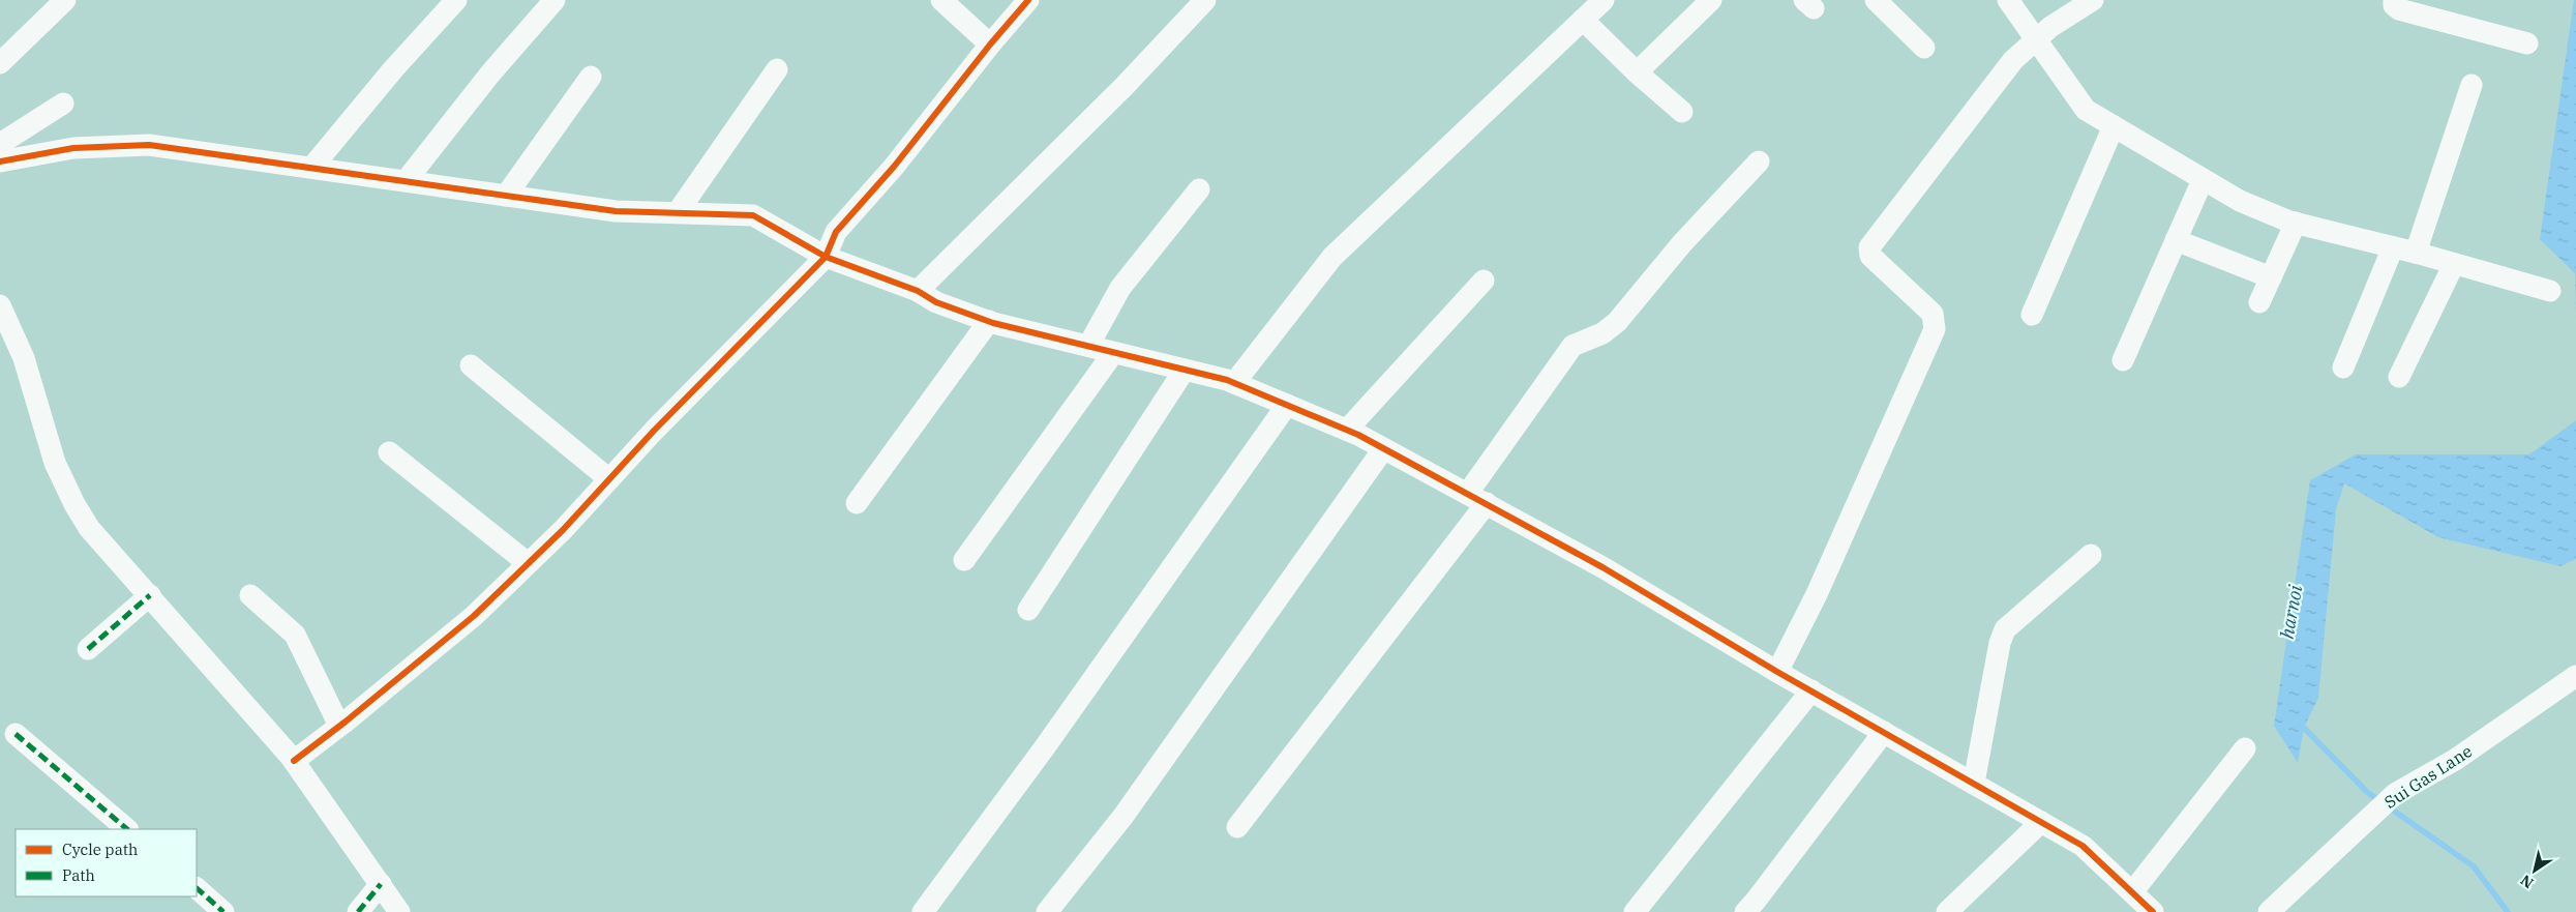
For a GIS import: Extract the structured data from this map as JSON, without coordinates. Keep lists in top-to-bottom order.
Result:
{
  "streets": {
    "street": ["Sui Gas Lane"]
  },
  "water": ["harnoi"],
  "legend": ["Cycle path", "Path"],
  "north": "bottom left"
}
